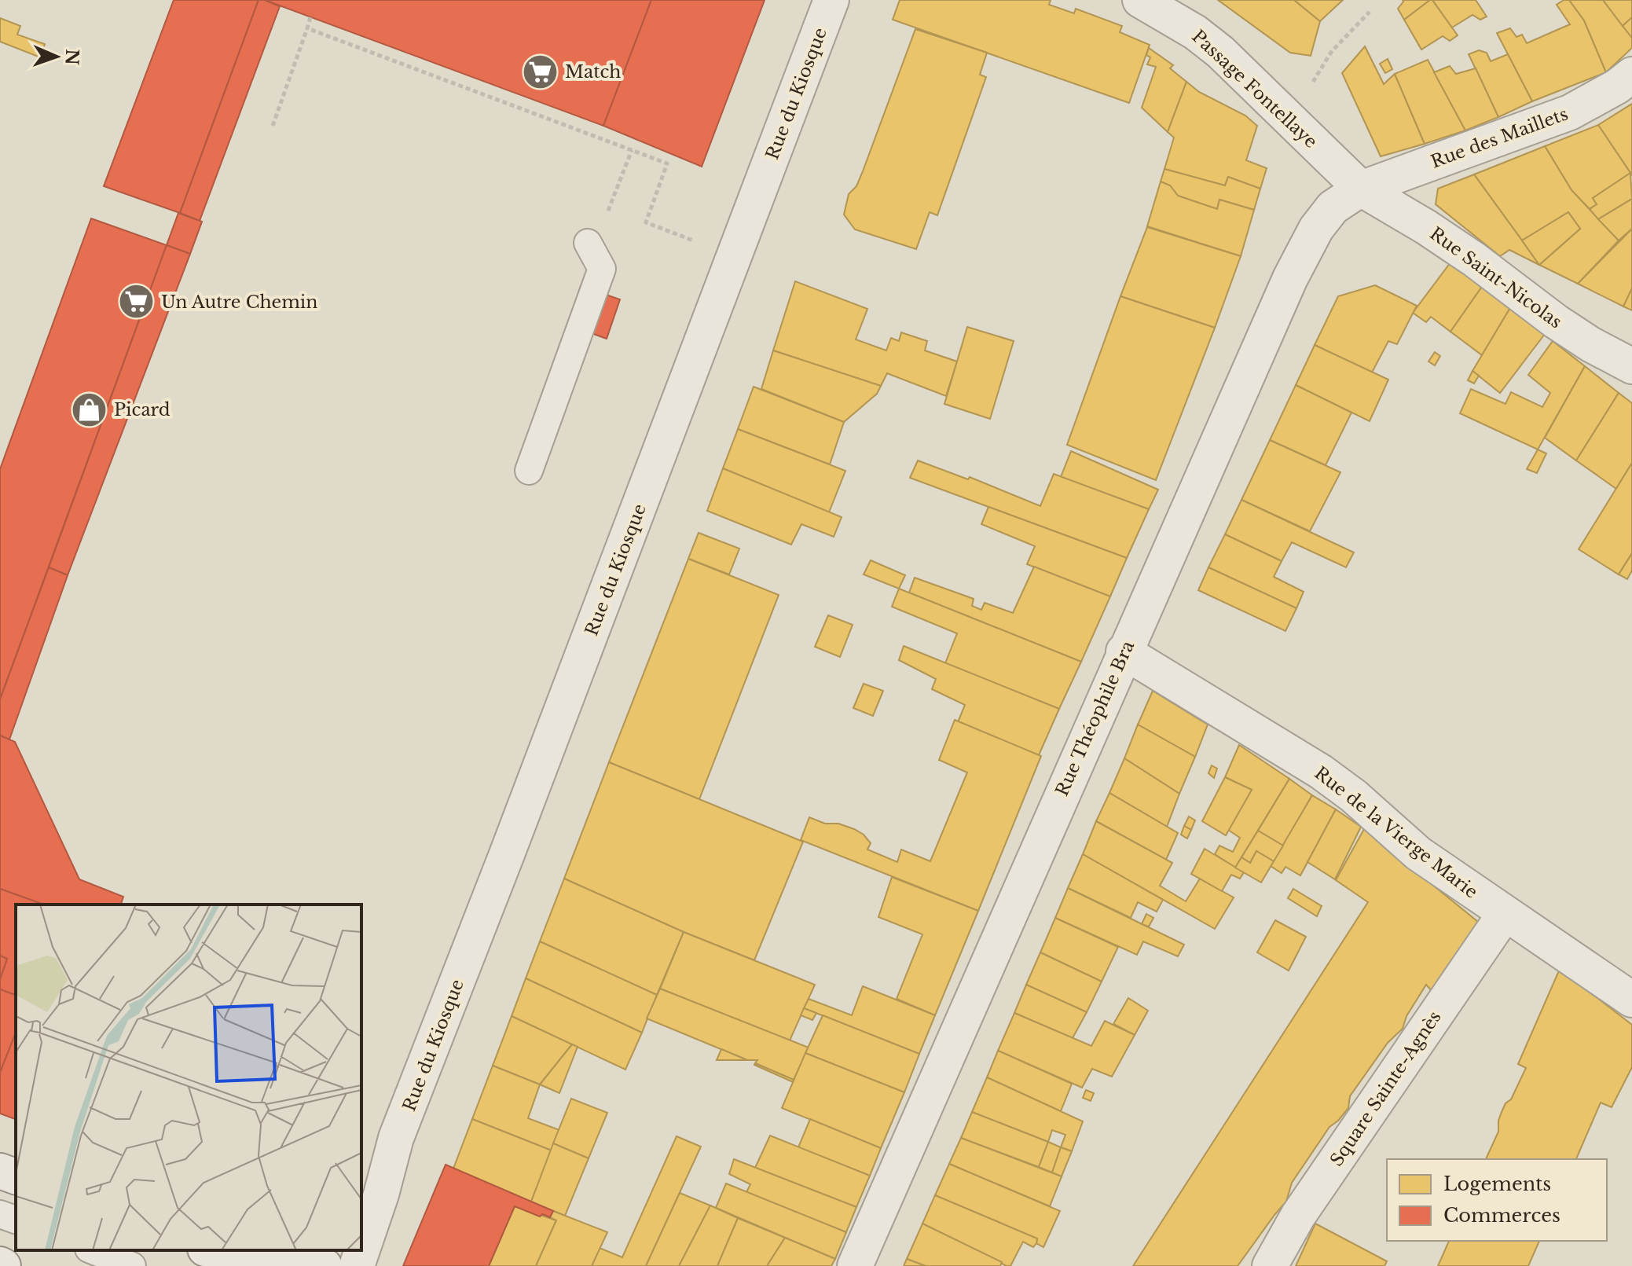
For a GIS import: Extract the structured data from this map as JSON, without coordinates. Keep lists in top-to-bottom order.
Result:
{
  "streets": {
    "street": [
      "Passage Fontellaye",
      "Rue du Kiosque",
      "Rue des Maillets",
      "Rue Saint-Nicolas",
      "Rue Théophile Bra",
      "Rue de la Vierge Marie",
      "Square Sainte-Agnès"
    ]
  },
  "crossings": [
    ["Passage Fontellaye", "Rue des Maillets"],
    ["Passage Fontellaye", "Rue Saint-Nicolas"],
    ["Passage Fontellaye", "Rue Théophile Bra"],
    ["Rue des Maillets", "Rue Saint-Nicolas"],
    ["Rue des Maillets", "Rue Théophile Bra"],
    ["Rue Saint-Nicolas", "Rue Théophile Bra"],
    ["Rue Théophile Bra", "Rue de la Vierge Marie"],
    ["Rue de la Vierge Marie", "Square Sainte-Agnès"]
  ],
  "places": {
    "supermarket": ["Match", "Un Autre Chemin"],
    "shop": ["Picard"]
  },
  "legend": ["Logements", "Commerces"],
  "north": "right"
}
